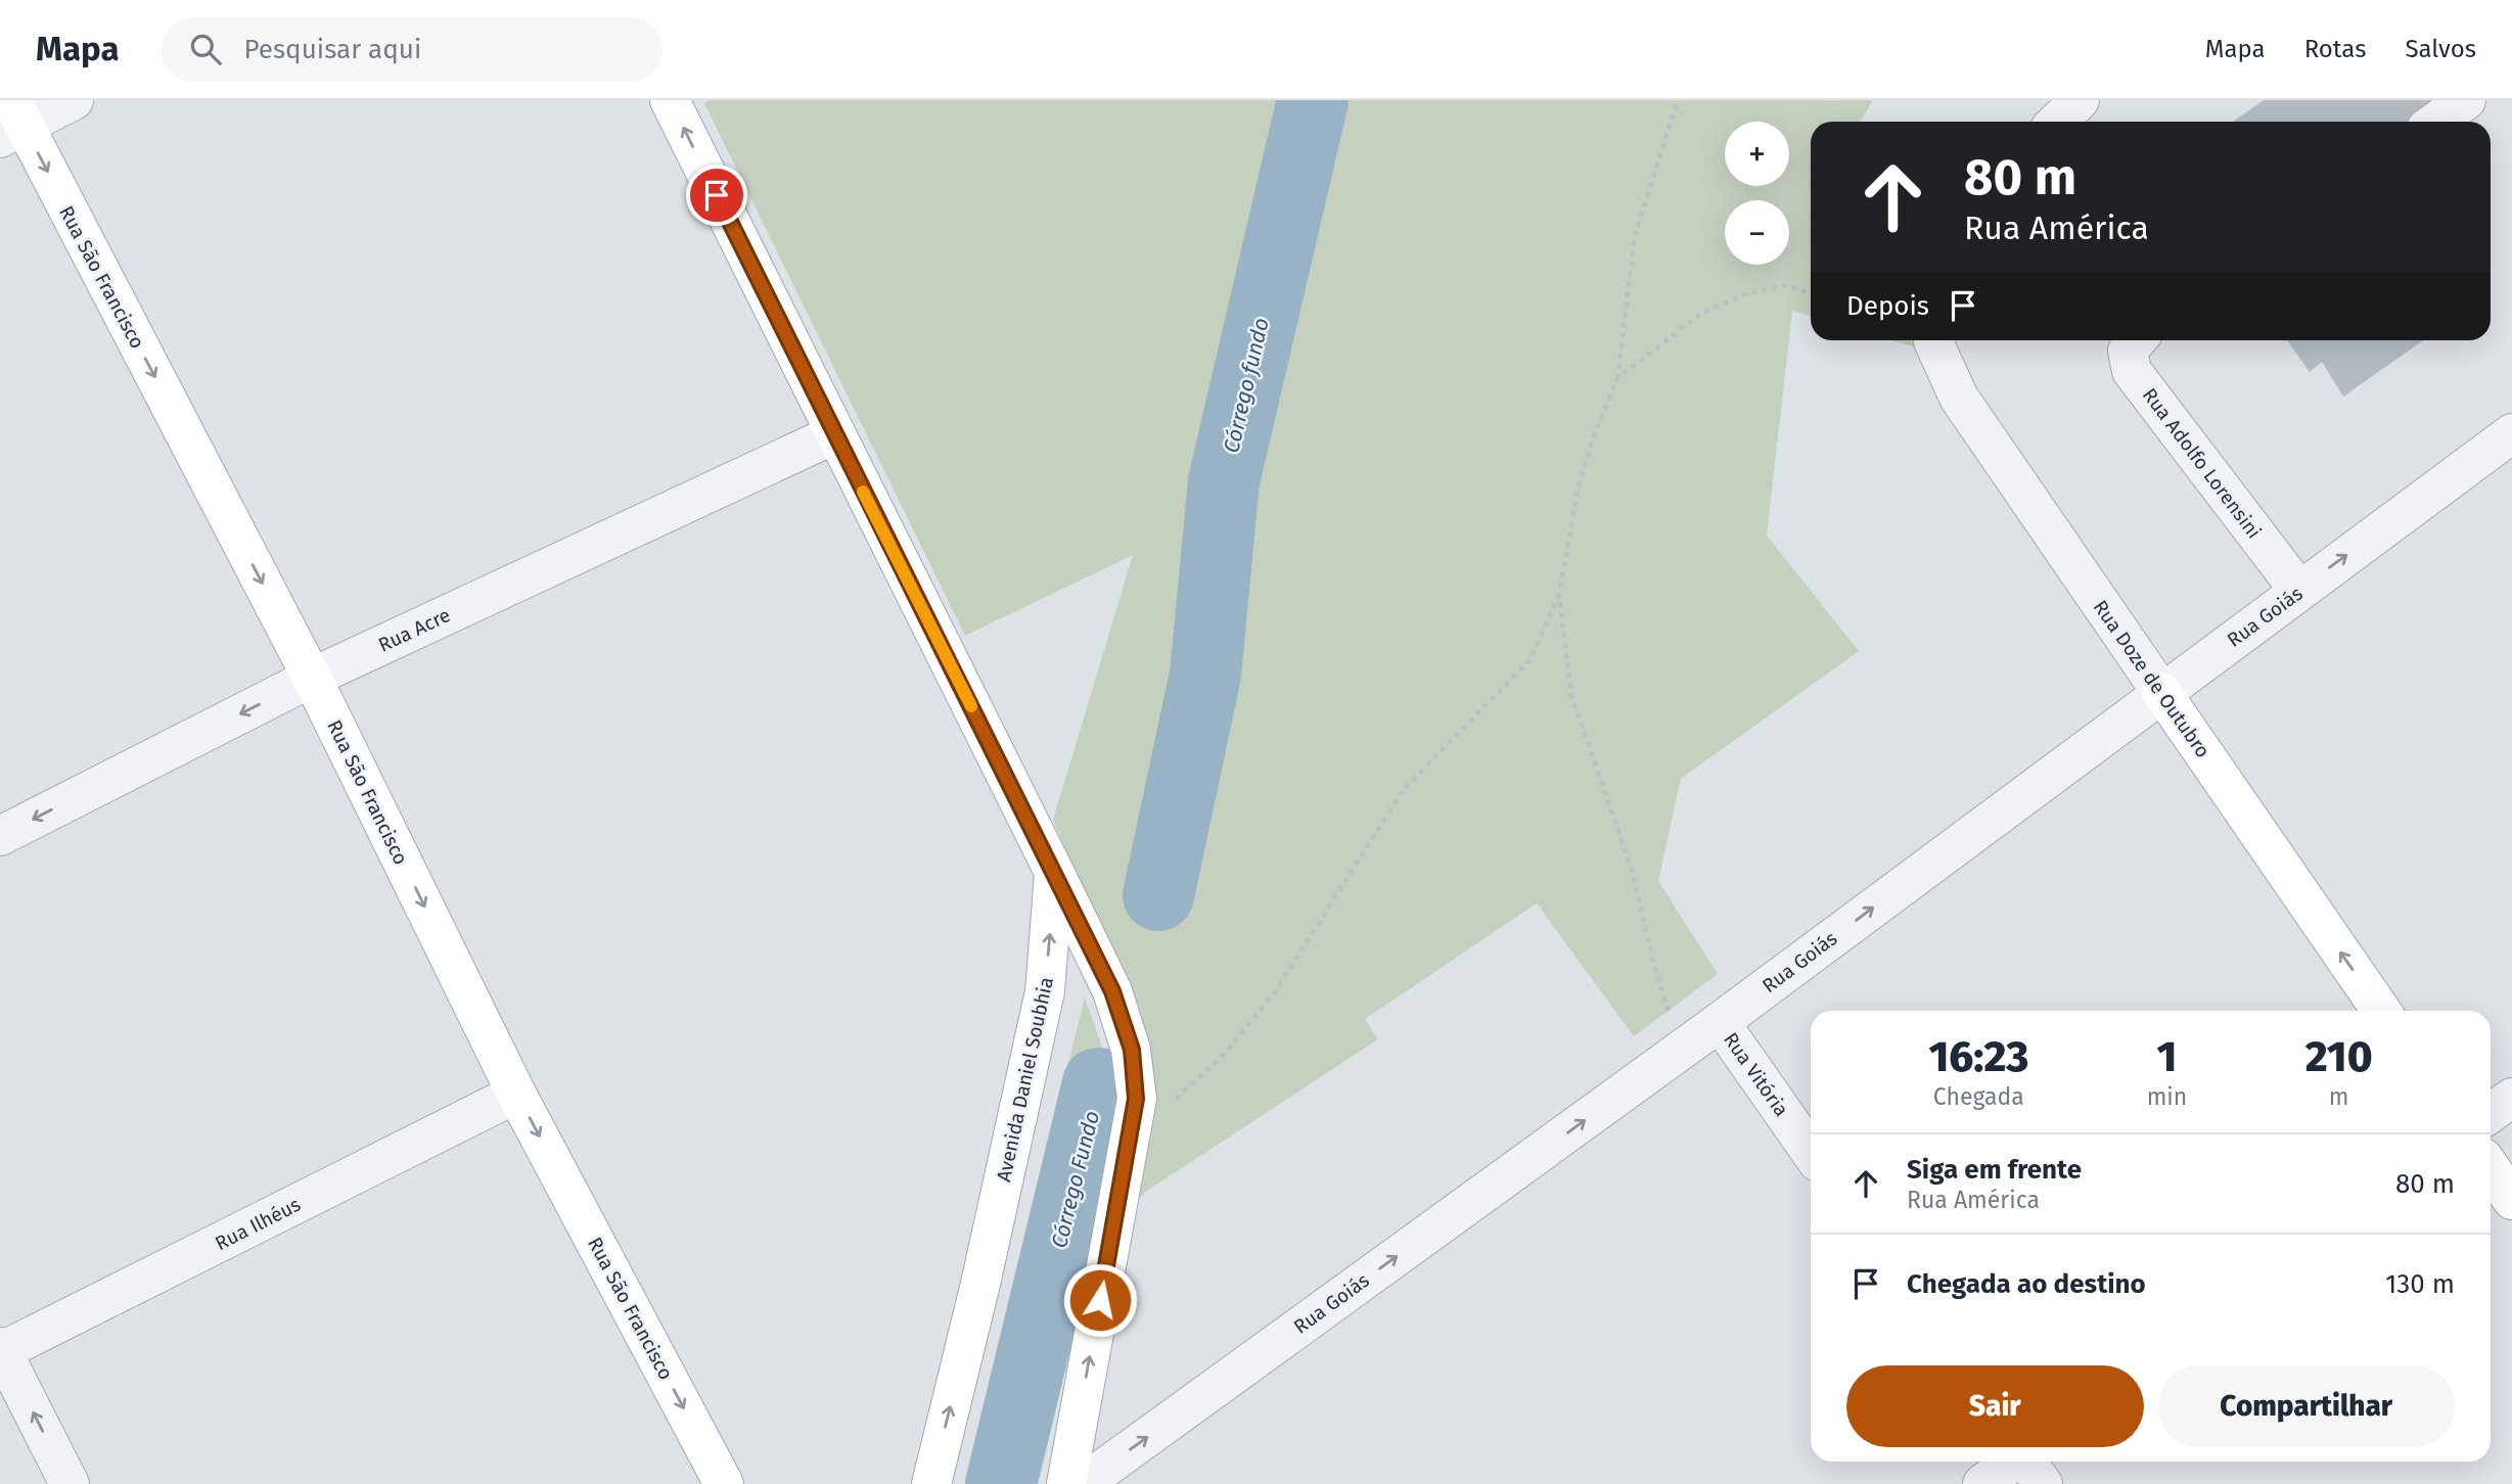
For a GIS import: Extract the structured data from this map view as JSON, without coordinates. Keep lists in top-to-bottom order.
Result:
{
  "streets": {
    "main road": ["Rua São Francisco", "Rua Doze de Outubro", "Avenida Daniel Soubhia"],
    "street": [
      "Rua Adolfo Lorensini",
      "Rua Goiás",
      "Rua Acre",
      "Rua Vitória",
      "Rua Ilhéus"
    ]
  },
  "crossings": [
    ["Rua São Francisco", "Rua Acre"],
    ["Rua São Francisco", "Rua Ilhéus"],
    ["Rua Adolfo Lorensini", "Rua Goiás"],
    ["Rua Goiás", "Rua Doze de Outubro"],
    ["Rua Goiás", "Rua Vitória"]
  ],
  "one_way": [
    "Rua São Francisco",
    "Rua Goiás",
    "Rua Acre",
    "Rua Doze de Outubro"
  ],
  "water": ["Córrego fundo", "Córrego Fundo"],
  "page": {
    "header": "Mapa",
    "search": "Pesquisar aqui",
    "nav": ["Mapa", "Rotas", "Salvos"],
    "map_buttons": ["+", "−"],
    "turn": ["80 m", "Rua América"],
    "then": "Depois",
    "eta": [
      "16:23",
      "Chegada",
      "1",
      "min",
      "210",
      "m"
    ],
    "list": [
      {
        "name": "Siga em frente",
        "note": "Rua América",
        "value": "80 m"
      },
      {
        "name": "Chegada ao destino",
        "value": "130 m"
      }
    ],
    "buttons": ["Sair", "Compartilhar"]
  }
}
